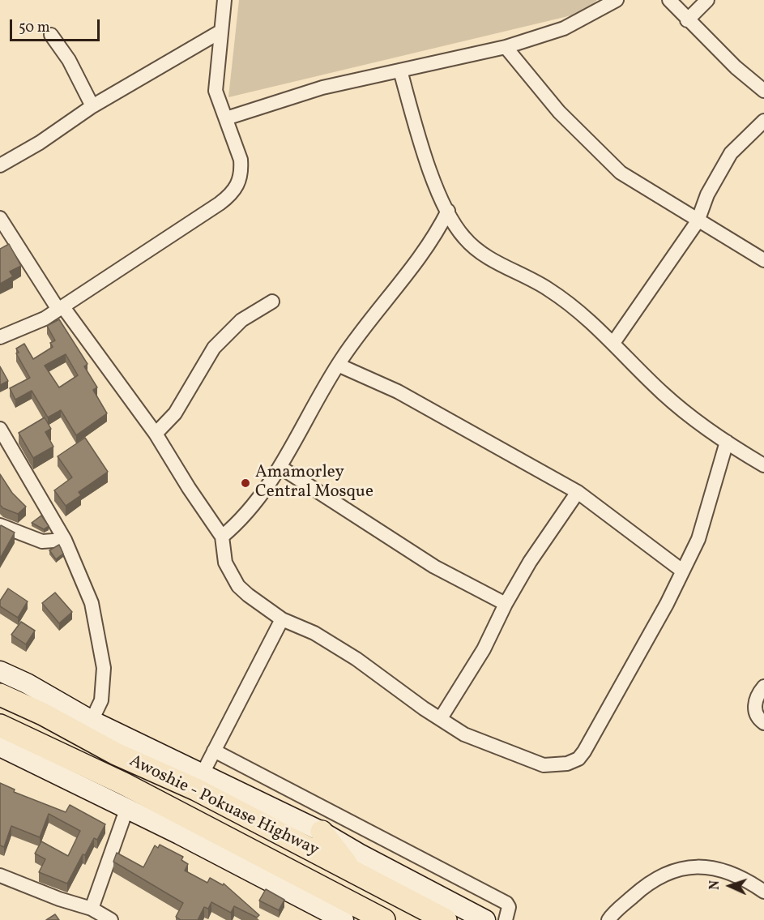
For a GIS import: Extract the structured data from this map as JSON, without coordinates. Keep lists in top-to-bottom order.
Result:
{
  "streets": {
    "main road": ["Awoshie - Pokuase Highway"]
  },
  "places": ["Amamorley Central Mosque"],
  "scale_bar": "50 m",
  "north": "left"
}
